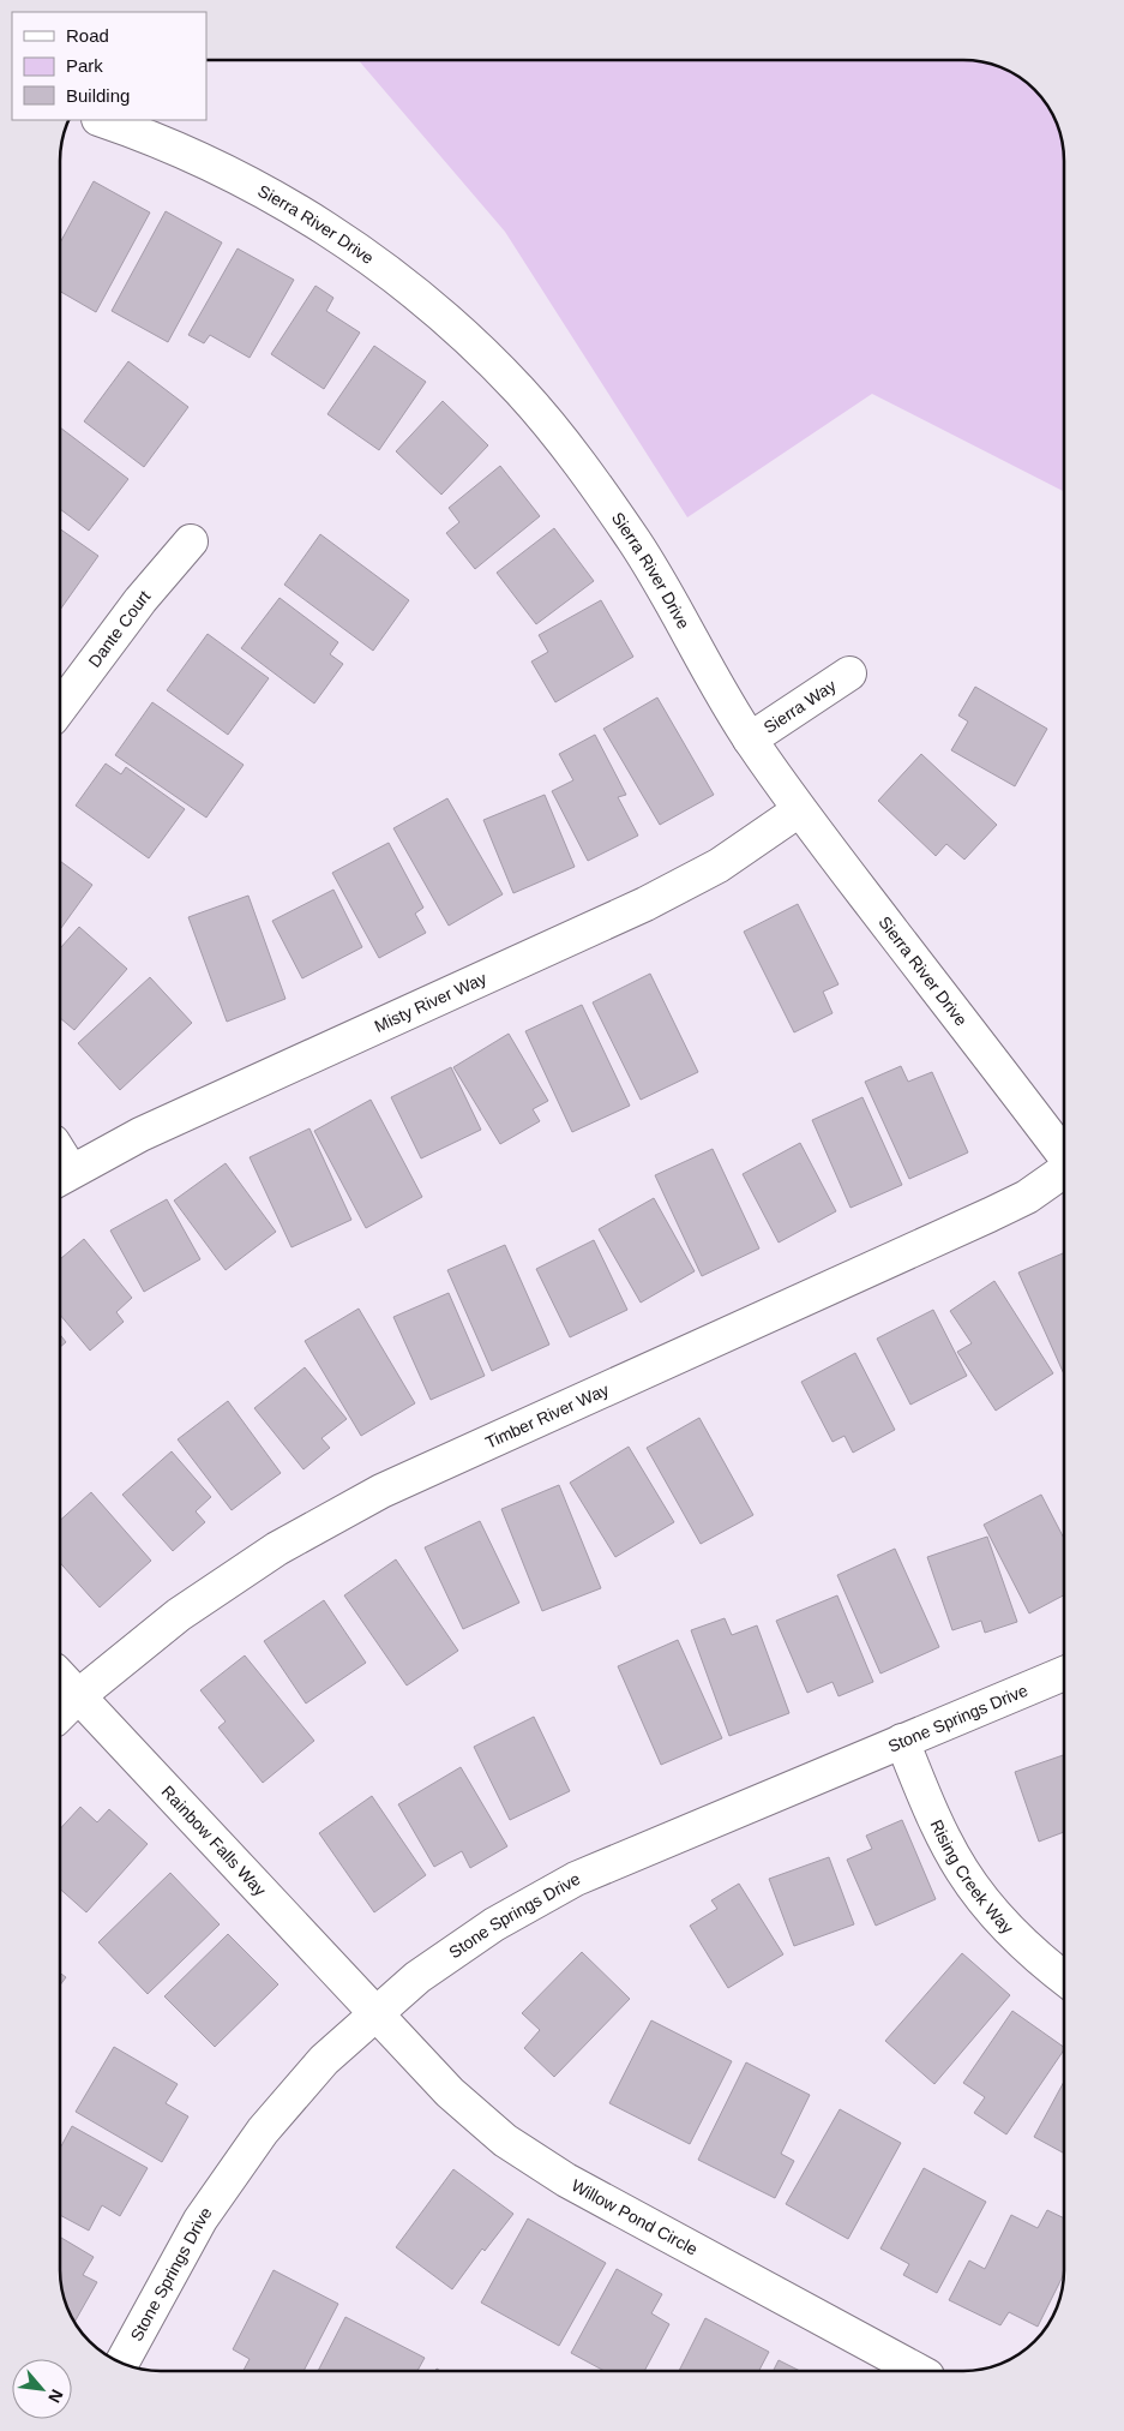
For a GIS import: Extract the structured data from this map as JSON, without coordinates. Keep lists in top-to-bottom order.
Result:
{
  "streets": {
    "street": [
      "Sierra River Drive",
      "Dante Court",
      "Sierra Way",
      "Misty River Way",
      "Timber River Way",
      "Stone Springs Drive",
      "Rainbow Falls Way",
      "Rising Creek Way",
      "Willow Pond Circle"
    ]
  },
  "crossings": [
    ["Sierra River Drive", "Sierra Way"],
    ["Sierra River Drive", "Misty River Way"],
    ["Timber River Way", "Rainbow Falls Way"],
    ["Stone Springs Drive", "Rainbow Falls Way"],
    ["Stone Springs Drive", "Rising Creek Way"],
    ["Stone Springs Drive", "Willow Pond Circle"],
    ["Rainbow Falls Way", "Willow Pond Circle"]
  ],
  "legend": ["Road", "Park", "Building"],
  "north": "bottom right"
}
